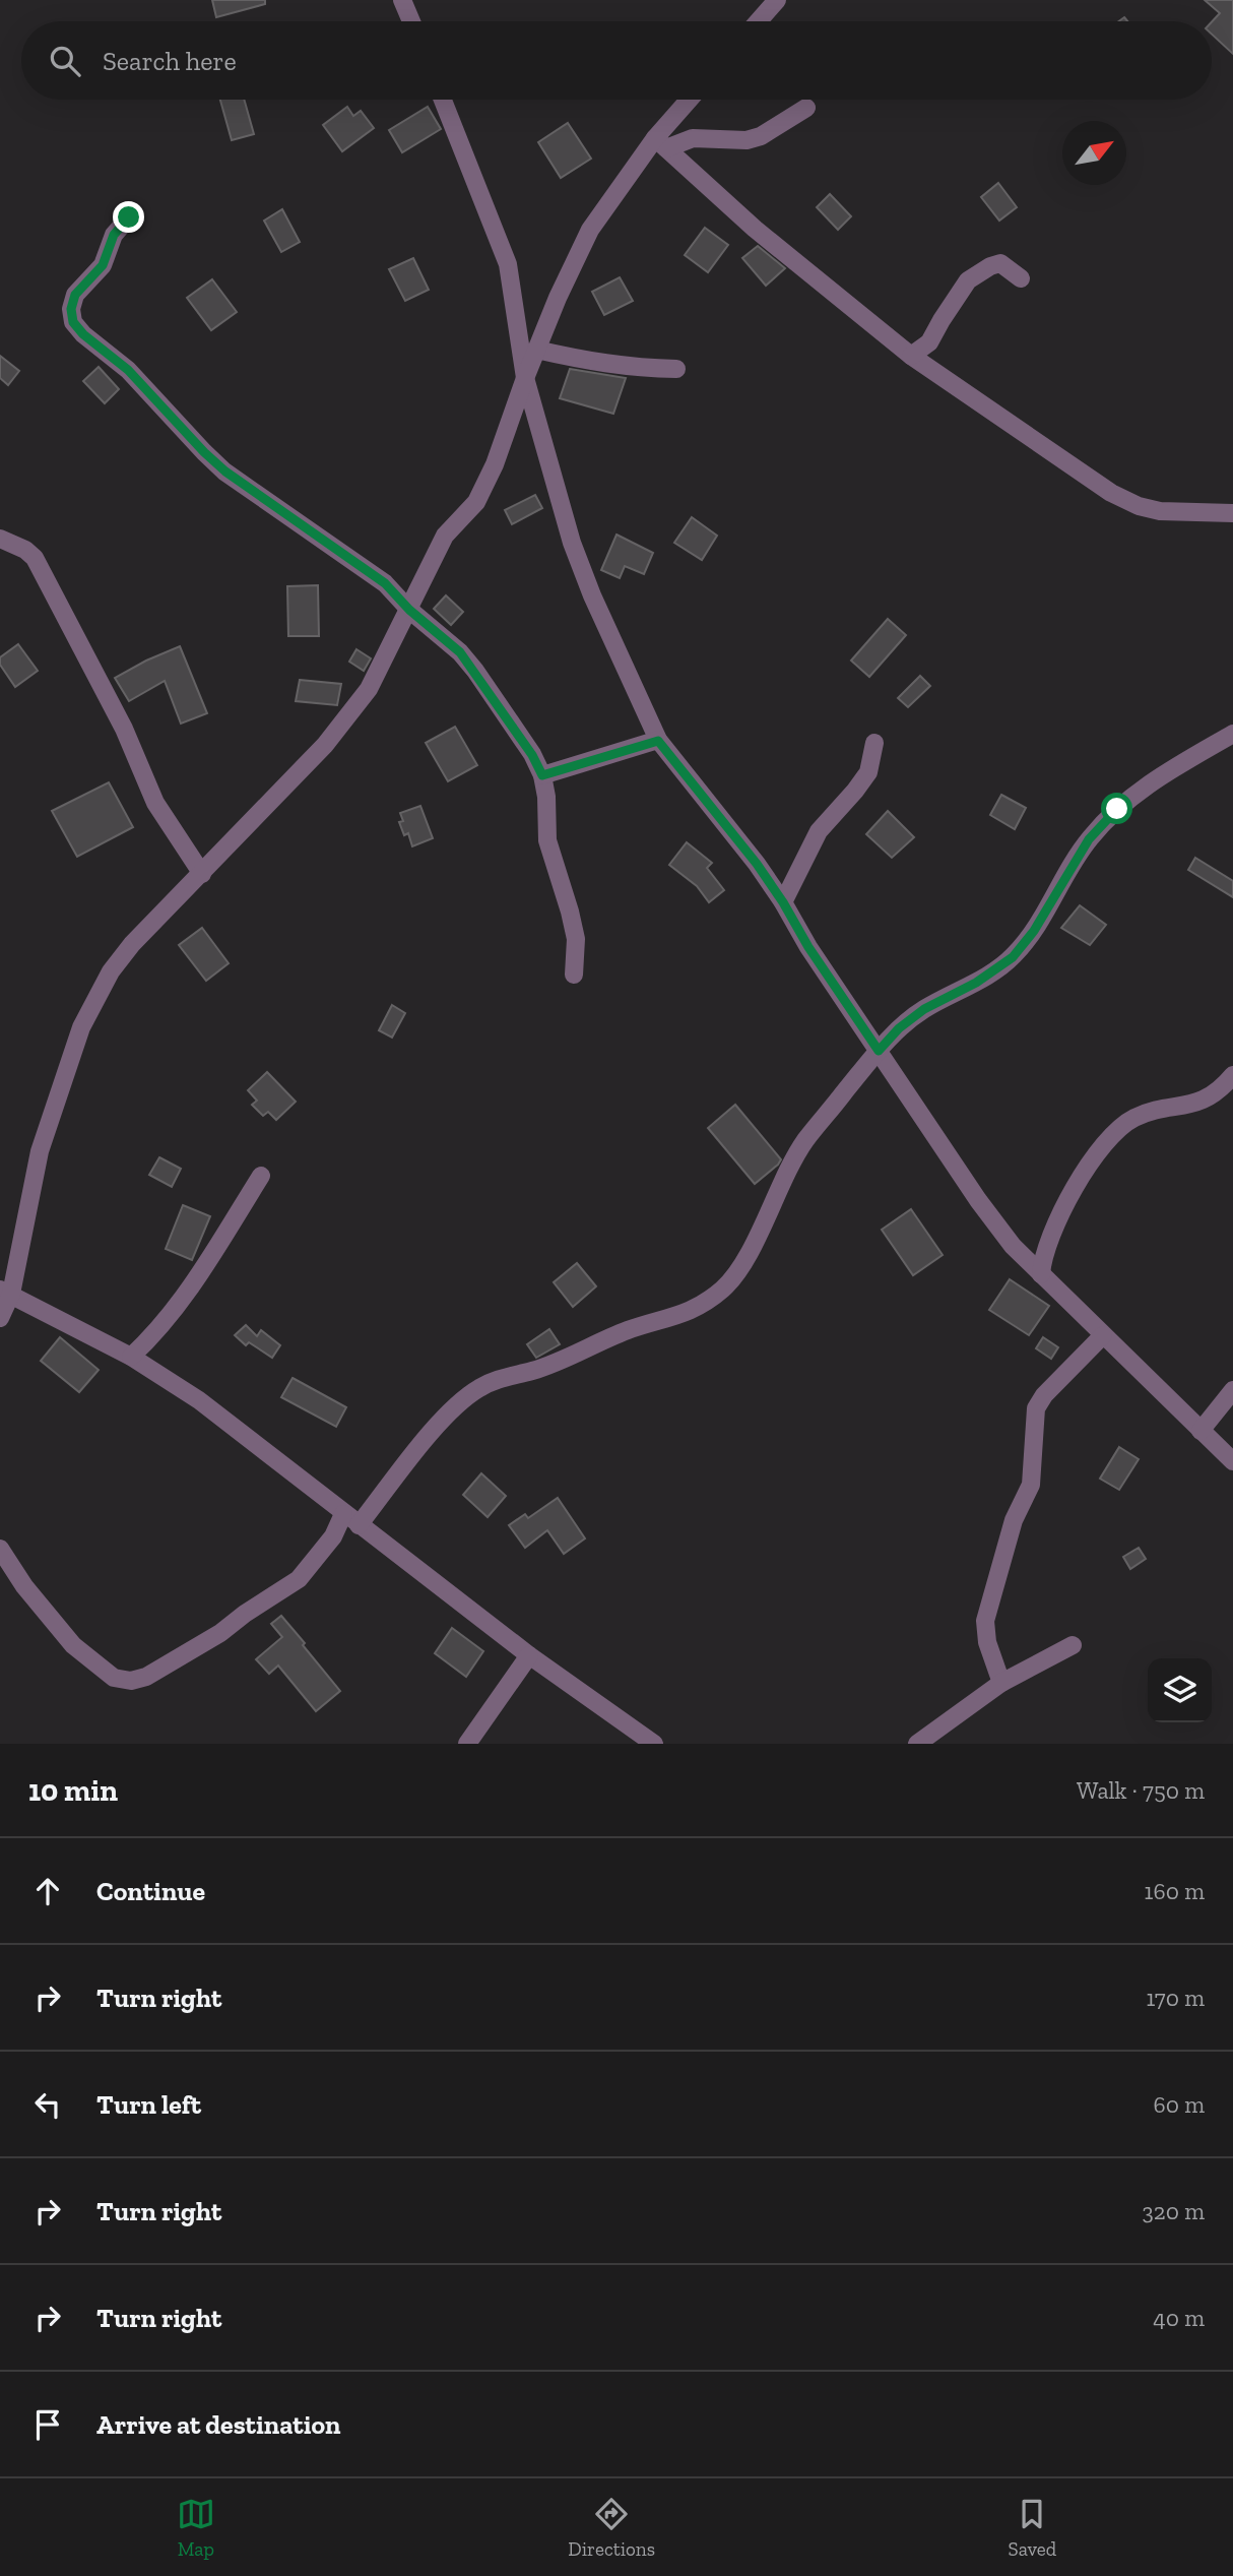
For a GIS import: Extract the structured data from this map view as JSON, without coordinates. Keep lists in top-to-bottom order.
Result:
{
  "north": "top right",
  "page": {
    "search": "Search here",
    "heading": ["10 min", "Walk · 750 m"],
    "list": [
      ["Continue", "160 m"],
      ["Turn right", "170 m"],
      ["Turn left", "60 m"],
      ["Turn right", "320 m"],
      ["Turn right", "40 m"],
      "Arrive at destination"
    ],
    "nav": ["Map", "Directions", "Saved"]
  }
}
